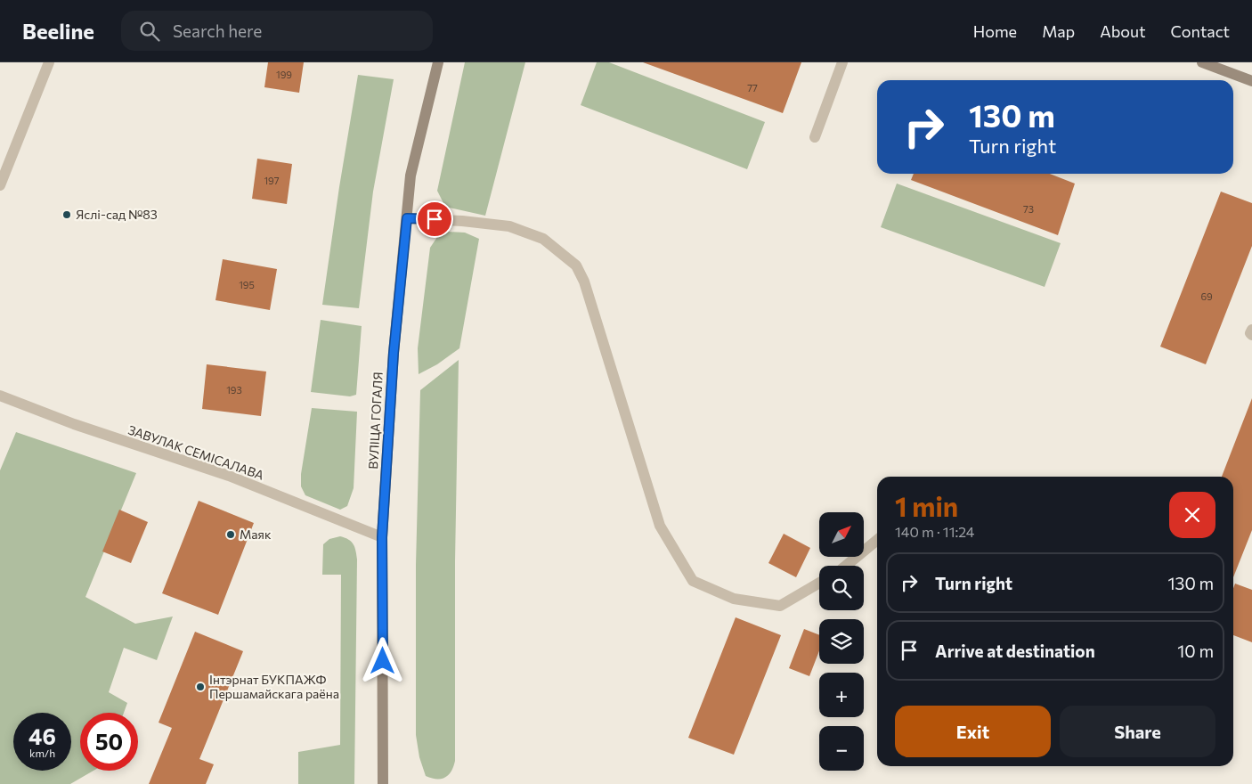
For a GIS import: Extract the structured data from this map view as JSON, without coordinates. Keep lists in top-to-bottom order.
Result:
{
  "streets": {
    "main road": ["ВУЛІЦА ГОГАЛЯ"],
    "street": ["ЗАВУЛАК СЕМІСАЛАВА"]
  },
  "crossings": [
    ["ВУЛІЦА ГОГАЛЯ", "ЗАВУЛАК СЕМІСАЛАВА"]
  ],
  "places": ["Яслі-сад №83", "Маяк", "Інтэрнат БУКПАЖФ Першамайскага раёна"],
  "house_numbers": [
    "199",
    "77",
    "197",
    "73",
    "195",
    "69",
    "193"
  ],
  "north": "top right",
  "page": {
    "header": "Beeline",
    "search": "Search here",
    "nav": [
      "Home",
      "Map",
      "About",
      "Contact"
    ],
    "turn": ["130 m", "Turn right"],
    "heading": ["1 min", "140 m · 11:24"],
    "map_buttons": ["+", "−"],
    "list": [
      {
        "name": "Turn right",
        "value": "130 m"
      },
      {
        "name": "Arrive at destination",
        "value": "10 m"
      }
    ],
    "buttons": ["Exit", "Share"],
    "speed": "46 km/h",
    "limit": "50"
  }
}
